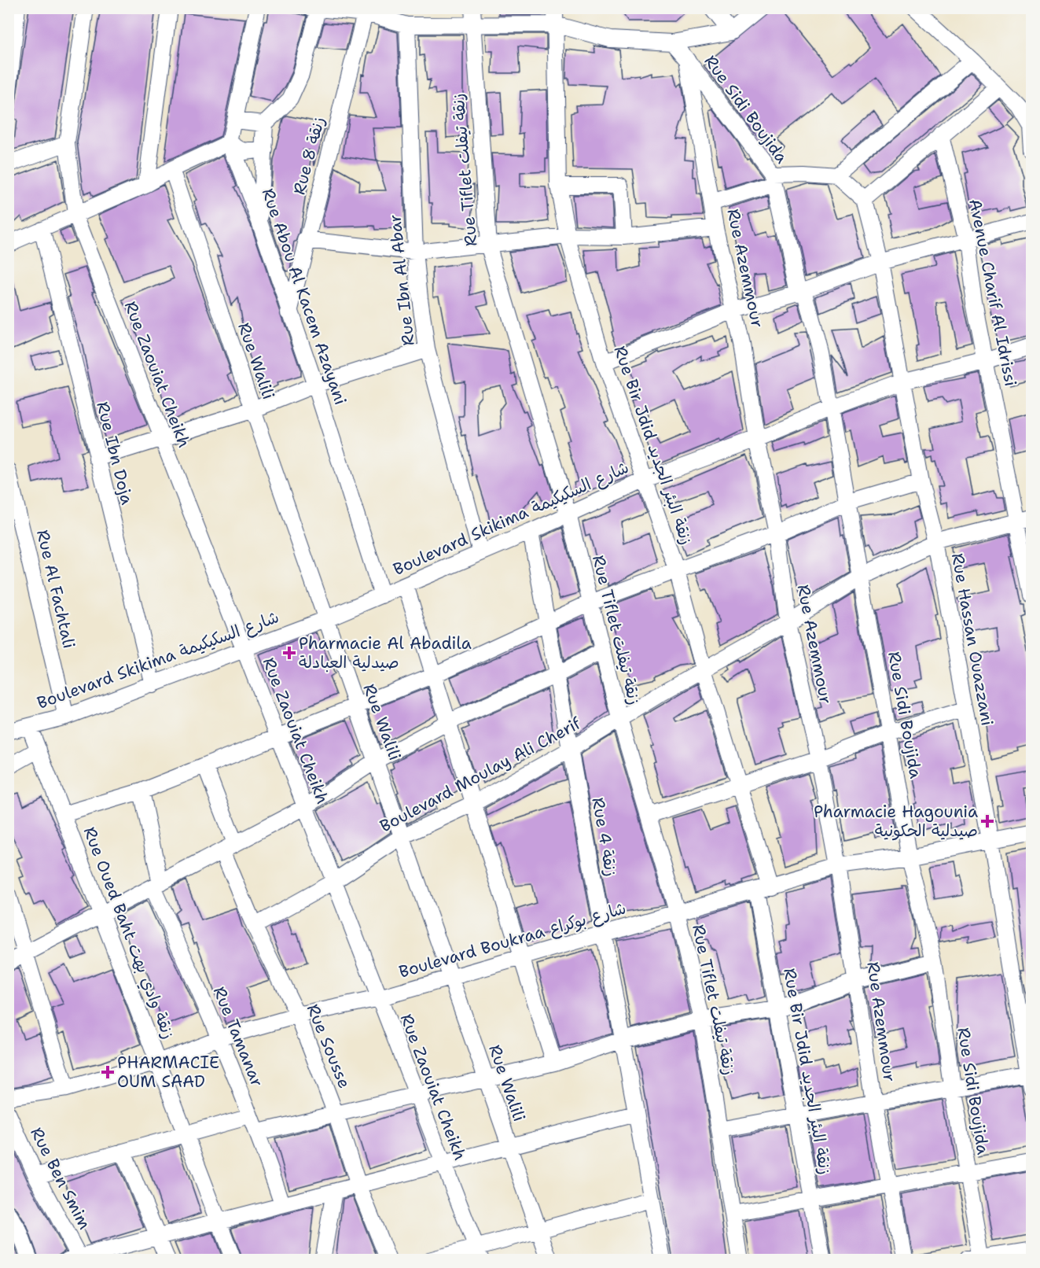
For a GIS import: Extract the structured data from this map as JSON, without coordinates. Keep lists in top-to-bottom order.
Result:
{
  "streets": {
    "street": [
      "Rue Sidi Boujida",
      "Rue 8 زنقة",
      "Rue Tiflet زنقة تيفلت",
      "Rue Azemmour",
      "Rue Ibn Al Abar",
      "Avenue Charif Al Idrissi",
      "Rue Abou Al Kacem Azayani",
      "Rue Walili",
      "Rue Zaouiat Cheikh",
      "Rue Bir Jdid زنقة البئر الجديد",
      "Rue Ibn Doja",
      "Boulevard Skikima شارع السكيكيمة",
      "Rue Al Fachtali",
      "Rue Hassan Ouazzani",
      "Boulevard Moulay Ali Cherif",
      "Rue 4 زنقة",
      "Rue Oued Baht زنقة وادي بهت",
      "Boulevard Boukraa شارع بوكراع",
      "Rue Tamanar",
      "Rue Sousse",
      "Rue Ben Smim"
    ]
  },
  "crossings": [
    ["Rue Sidi Boujida", "Rue Azemmour"],
    ["Rue Sidi Boujida", "Boulevard Skikima شارع السكيكيمة"],
    ["Rue Sidi Boujida", "Boulevard Moulay Ali Cherif"],
    ["Rue Sidi Boujida", "Boulevard Boukraa شارع بوكراع"],
    ["Rue 8 زنقة", "Rue Abou Al Kacem Azayani"],
    ["Rue Tiflet زنقة تيفلت", "Boulevard Skikima شارع السكيكيمة"],
    ["Rue Tiflet زنقة تيفلت", "Boulevard Moulay Ali Cherif"],
    ["Rue Tiflet زنقة تيفلت", "Boulevard Boukraa شارع بوكراع"],
    ["Rue Azemmour", "Boulevard Skikima شارع السكيكيمة"],
    ["Rue Azemmour", "Boulevard Moulay Ali Cherif"],
    ["Rue Azemmour", "Boulevard Boukraa شارع بوكراع"],
    ["Rue Ibn Al Abar", "Boulevard Skikima شارع السكيكيمة"],
    ["Avenue Charif Al Idrissi", "Boulevard Skikima شارع السكيكيمة"],
    ["Avenue Charif Al Idrissi", "Boulevard Moulay Ali Cherif"],
    ["Rue Abou Al Kacem Azayani", "Boulevard Skikima شارع السكيكيمة"],
    ["Rue Walili", "Boulevard Skikima شارع السكيكيمة"],
    ["Rue Walili", "Boulevard Moulay Ali Cherif"],
    ["Rue Walili", "Boulevard Boukraa شارع بوكراع"],
    ["Rue Zaouiat Cheikh", "Boulevard Skikima شارع السكيكيمة"],
    ["Rue Zaouiat Cheikh", "Boulevard Moulay Ali Cherif"],
    ["Rue Zaouiat Cheikh", "Boulevard Boukraa شارع بوكراع"],
    ["Rue Bir Jdid زنقة البئر الجديد", "Boulevard Skikima شارع السكيكيمة"],
    ["Rue Bir Jdid زنقة البئر الجديد", "Boulevard Moulay Ali Cherif"],
    ["Rue Bir Jdid زنقة البئر الجديد", "Boulevard Boukraa شارع بوكراع"],
    ["Rue Ibn Doja", "Boulevard Skikima شارع السكيكيمة"],
    ["Boulevard Skikima شارع السكيكيمة", "Rue Al Fachtali"],
    ["Boulevard Skikima شارع السكيكيمة", "Rue Hassan Ouazzani"],
    ["Boulevard Skikima شارع السكيكيمة", "Rue 4 زنقة"],
    ["Boulevard Skikima شارع السكيكيمة", "Rue Oued Baht زنقة وادي بهت"],
    ["Rue Hassan Ouazzani", "Boulevard Moulay Ali Cherif"],
    ["Rue Hassan Ouazzani", "Boulevard Boukraa شارع بوكراع"],
    ["Boulevard Moulay Ali Cherif", "Rue 4 زنقة"],
    ["Boulevard Moulay Ali Cherif", "Rue Sousse"],
    ["Rue 4 زنقة", "Boulevard Boukraa شارع بوكراع"],
    ["Rue Oued Baht زنقة وادي بهت", "Boulevard Boukraa شارع بوكراع"],
    ["Boulevard Boukraa شارع بوكراع", "Rue Tamanar"],
    ["Boulevard Boukraa شارع بوكراع", "Rue Sousse"]
  ],
  "places": {
    "health": ["Pharmacie Al Abadila صيدلية العبادلة", "Pharmacie Hagounia صيدلية الحكونية", "PHARMACIE OUM SAAD"]
  }
}
